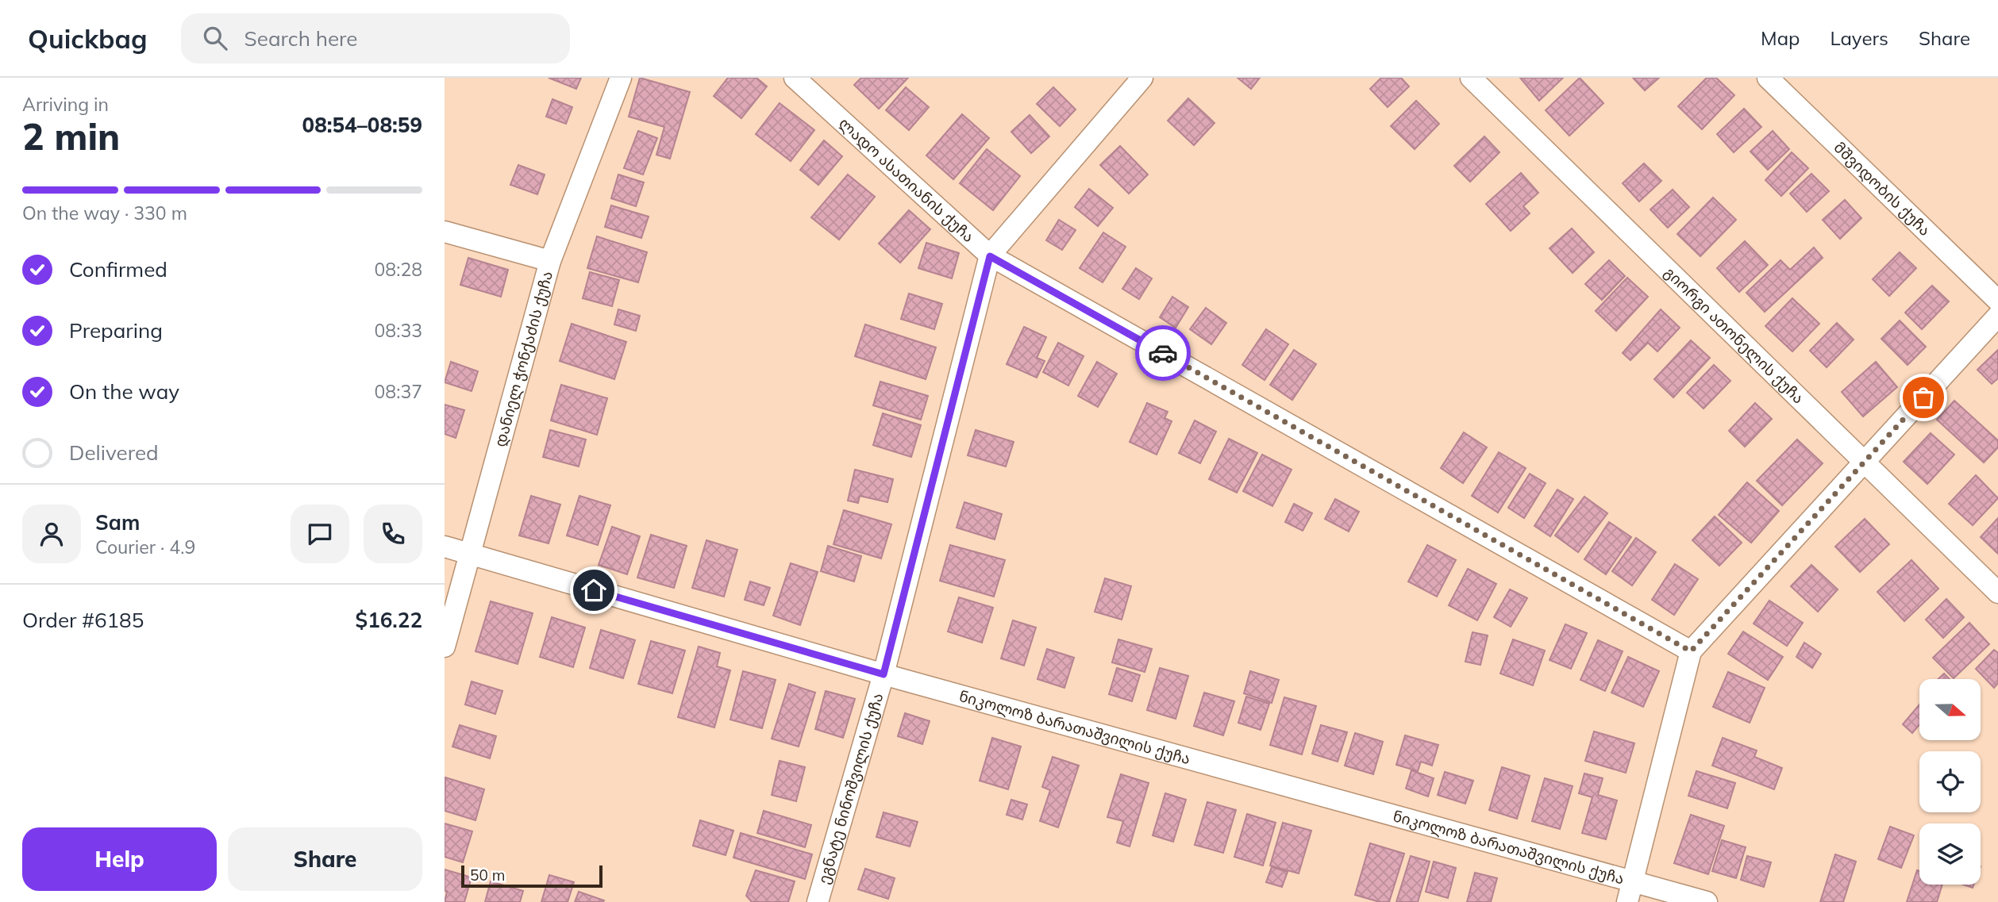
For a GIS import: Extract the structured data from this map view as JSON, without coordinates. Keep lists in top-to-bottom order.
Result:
{
  "streets": {
    "street": [
      "ლადო ასათიანის ქუჩა",
      "მშვიდობის ქუჩა",
      "გიორგი ათონელის ქუჩა",
      "დანიელ ჭონქაძის ქუჩა",
      "ნიკოლოზ ბარათაშვილის ქუჩა",
      "ეგნატე ნინოშვილის ქუჩა"
    ]
  },
  "crossings": [
    ["ლადო ასათიანის ქუჩა", "ეგნატე ნინოშვილის ქუჩა"],
    ["დანიელ ჭონქაძის ქუჩა", "ნიკოლოზ ბარათაშვილის ქუჩა"],
    ["ნიკოლოზ ბარათაშვილის ქუჩა", "ეგნატე ნინოშვილის ქუჩა"]
  ],
  "scale_bar": "50 m",
  "north": "right",
  "page": {
    "header": "Quickbag",
    "search": "Search here",
    "nav": ["Map", "Layers", "Share"],
    "heading": ["2 min", "Arriving in", "08:54–08:59"],
    "panel": [
      "Sam",
      "Courier · 4.9",
      "Order #6185",
      "$16.22"
    ],
    "bar": "On the way · 330 m",
    "list": [
      ["Confirmed", "08:28"],
      ["Preparing", "08:33"],
      ["On the way", "08:37"],
      "Delivered"
    ],
    "buttons": ["Help", "Share"],
    "scale": "50 m"
  }
}
